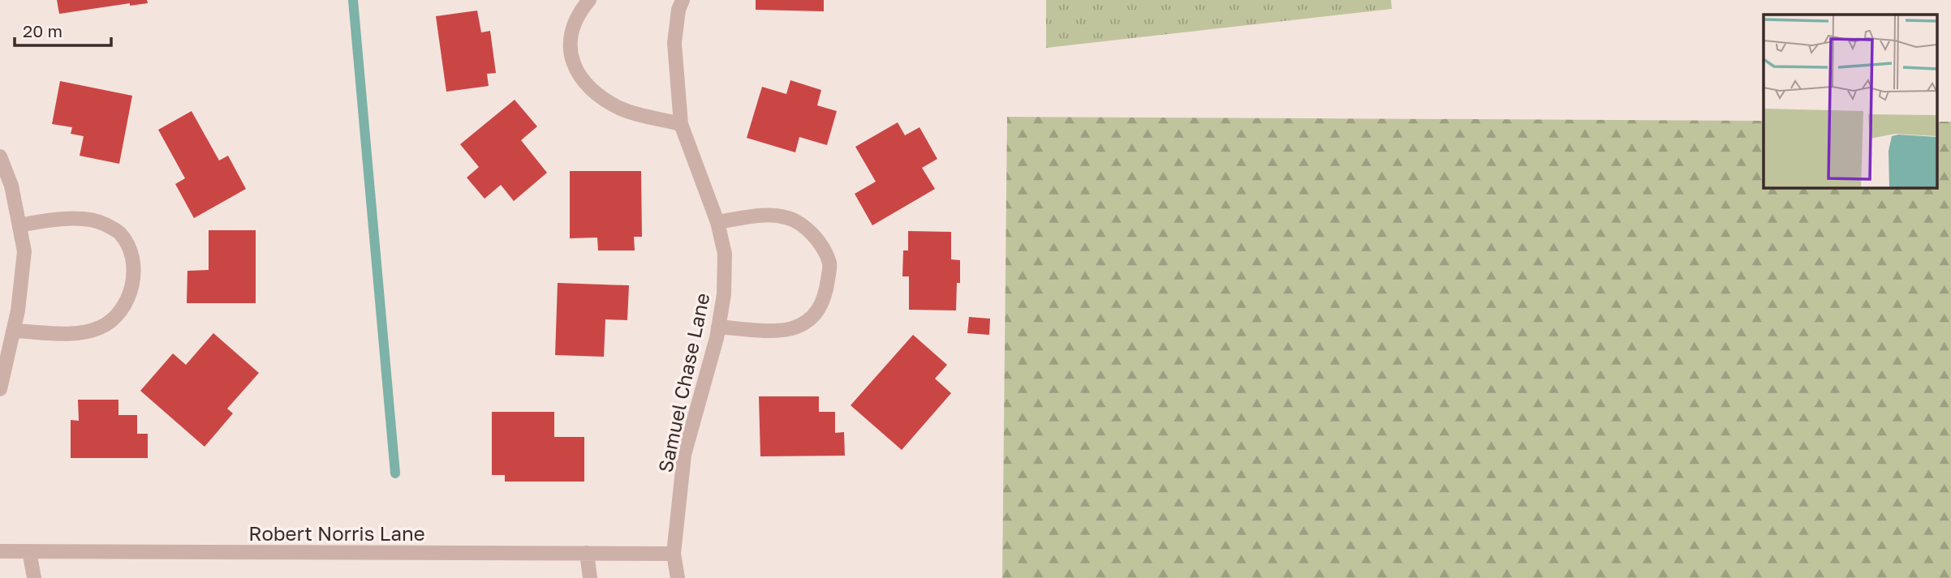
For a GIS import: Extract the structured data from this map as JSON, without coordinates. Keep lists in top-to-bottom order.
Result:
{
  "streets": {
    "street": ["Samuel Chase Lane", "Robert Norris Lane"]
  },
  "crossings": [
    ["Samuel Chase Lane", "Robert Norris Lane"]
  ],
  "scale_bar": "20 m"
}
